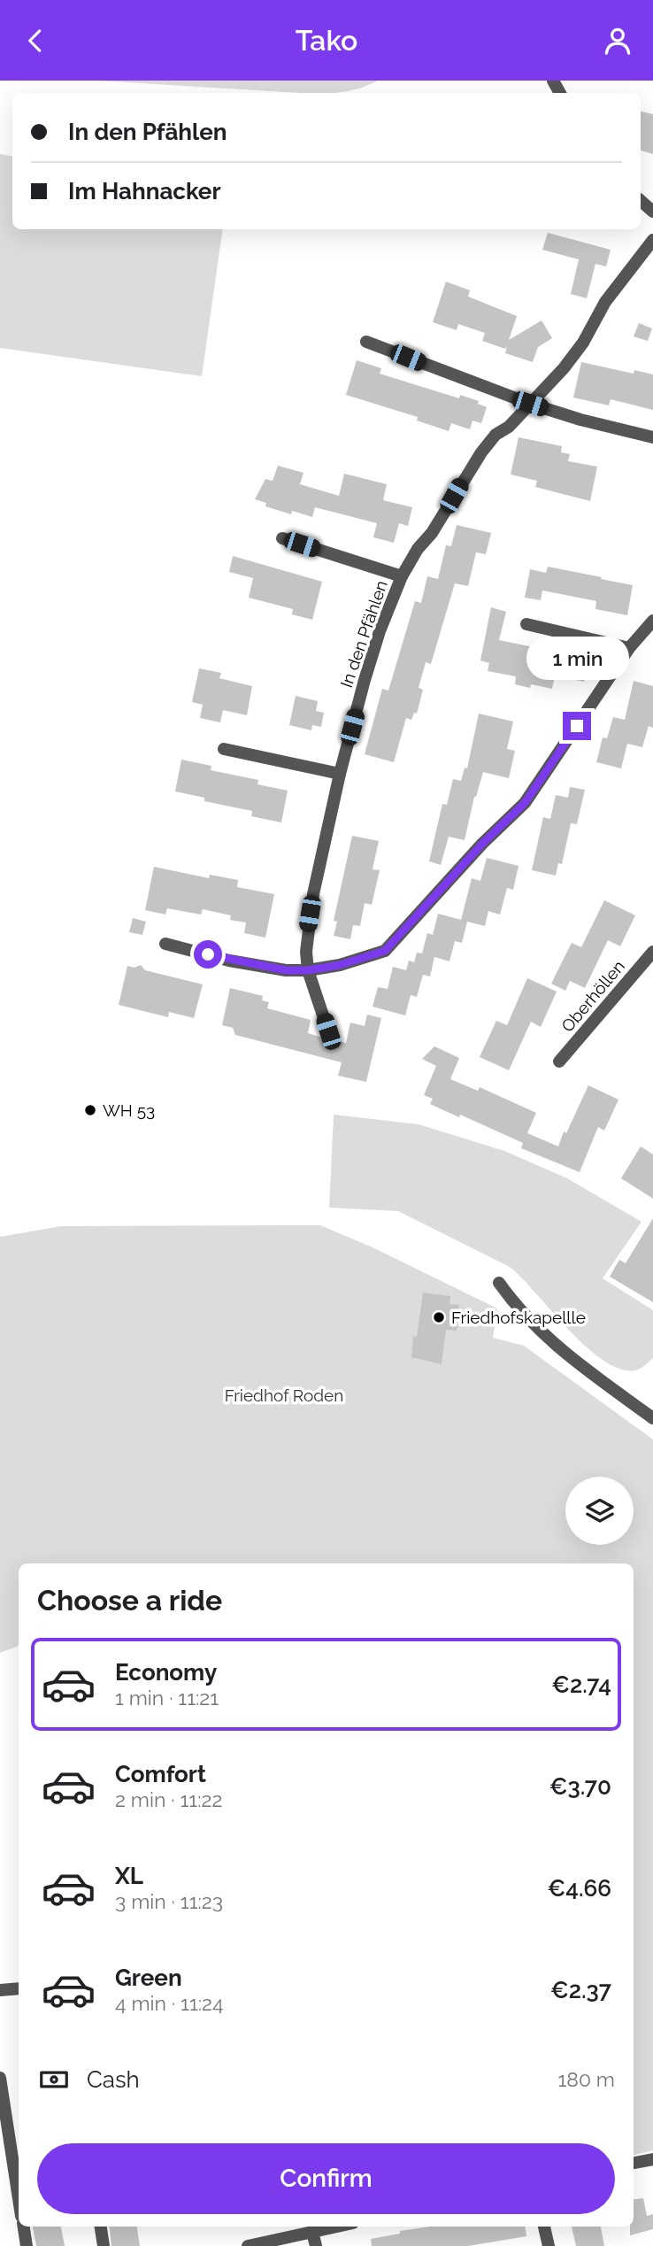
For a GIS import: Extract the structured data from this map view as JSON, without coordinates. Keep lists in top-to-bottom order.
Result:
{
  "streets": {
    "street": ["In den Pfählen", "Oberhöllen"]
  },
  "parks": ["Friedhof Roden"],
  "places": ["WH 53", "Friedhofskapellle"],
  "page": {
    "header": "Tako",
    "banner": ["In den Pfählen", "Im Hahnacker"],
    "bubble": "1 min",
    "heading": "Choose a ride",
    "list": [
      {
        "name": "Economy",
        "note": "1 min · 11:21",
        "value": "€2.74"
      },
      {
        "name": "Comfort",
        "note": "2 min · 11:22",
        "value": "€3.70"
      },
      {
        "name": "XL",
        "note": "3 min · 11:23",
        "value": "€4.66"
      },
      {
        "name": "Green",
        "note": "4 min · 11:24",
        "value": "€2.37"
      }
    ],
    "pay": ["Cash", "180 m"],
    "buttons": "Confirm"
  }
}
